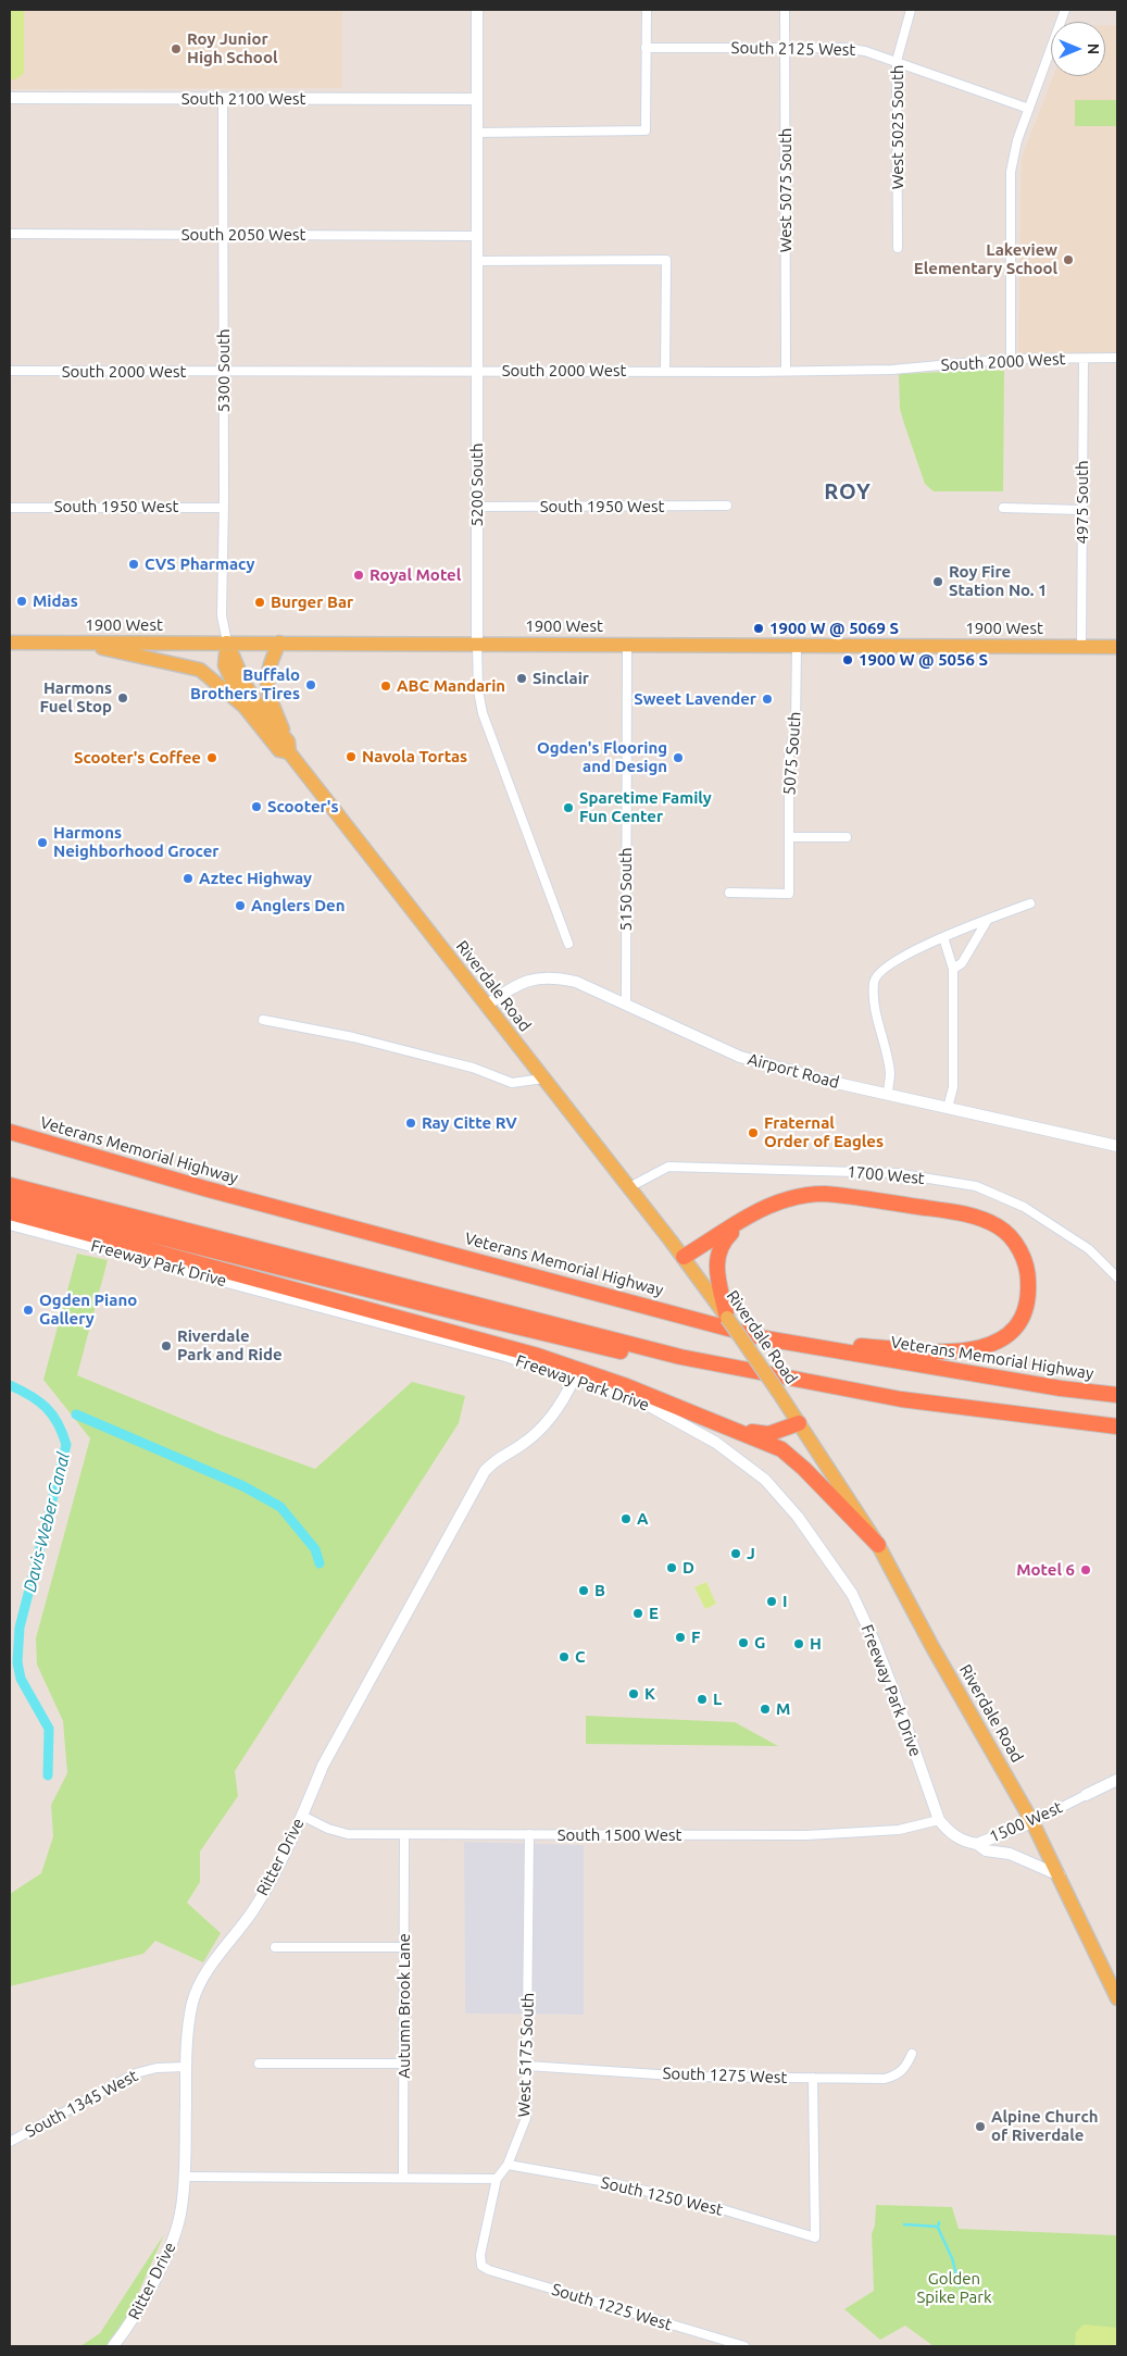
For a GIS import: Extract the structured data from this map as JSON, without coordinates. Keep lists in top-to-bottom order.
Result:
{
  "streets": {
    "highway": ["Veterans Memorial Highway"],
    "main road": ["1900 West", "Riverdale Road"],
    "street": [
      "South 2125 West",
      "South 2100 West",
      "West 5025 South",
      "West 5075 South",
      "South 2050 West",
      "South 2000 West",
      "5300 South",
      "5200 South",
      "4975 South",
      "South 1950 West",
      "5075 South",
      "5150 South",
      "Airport Road",
      "1700 West",
      "Freeway Park Drive",
      "1500 West",
      "South 1500 West",
      "Ritter Drive",
      "Autumn Brook Lane",
      "West 5175 South",
      "South 1275 West",
      "South 1345 West",
      "South 1250 West",
      "South 1225 West"
    ]
  },
  "crossings": [
    ["South 2125 West", "West 5025 South"],
    ["South 2125 West", "West 5075 South"],
    ["South 2100 West", "5300 South"],
    ["South 2100 West", "5200 South"],
    ["West 5075 South", "South 2000 West"],
    ["South 2050 West", "5300 South"],
    ["South 2050 West", "5200 South"],
    ["South 2000 West", "5300 South"],
    ["South 2000 West", "5200 South"],
    ["South 2000 West", "4975 South"],
    ["5300 South", "South 1950 West"],
    ["5300 South", "1900 West"],
    ["5300 South", "Riverdale Road"],
    ["5200 South", "South 1950 West"],
    ["5200 South", "1900 West"],
    ["4975 South", "1900 West"],
    ["1900 West", "5075 South"],
    ["1900 West", "5150 South"],
    ["1900 West", "Riverdale Road"],
    ["5150 South", "Airport Road"],
    ["Riverdale Road", "Airport Road"],
    ["Riverdale Road", "1700 West"],
    ["Riverdale Road", "1500 West"],
    ["Freeway Park Drive", "1500 West"],
    ["Freeway Park Drive", "South 1500 West"],
    ["Freeway Park Drive", "Ritter Drive"],
    ["1500 West", "South 1500 West"],
    ["South 1500 West", "Ritter Drive"],
    ["South 1500 West", "Autumn Brook Lane"],
    ["South 1500 West", "West 5175 South"],
    ["Ritter Drive", "South 1345 West"],
    ["West 5175 South", "South 1275 West"],
    ["West 5175 South", "South 1250 West"],
    ["West 5175 South", "South 1225 West"],
    ["South 1275 West", "South 1250 West"]
  ],
  "districts": ["ROY"],
  "water": ["Davis-Weber Canal"],
  "parks": ["Golden Spike Park"],
  "places": [
    "Roy Junior High School",
    "Lakeview Elementary School",
    "CVS Pharmacy",
    "Royal Motel",
    "Roy Fire Station No. 1",
    "Midas",
    "Burger Bar",
    "1900 W @ 5069 S",
    "1900 W @ 5056 S",
    "Sinclair",
    "Buffalo Brothers Tires",
    "ABC Mandarin",
    "Harmons Fuel Stop",
    "Sweet Lavender",
    "Navola Tortas",
    "Scooter's Coffee",
    "Ogden's Flooring and Design",
    "Scooter's",
    "Sparetime Family Fun Center",
    "Harmons Neighborhood Grocer",
    "Aztec Highway",
    "Anglers Den",
    "Ray Citte RV",
    "Fraternal Order of Eagles",
    "Ogden Piano Gallery",
    "Riverdale Park and Ride",
    "A",
    "J",
    "D",
    "Motel 6",
    "B",
    "I",
    "E",
    "F",
    "G",
    "H",
    "C",
    "K",
    "L",
    "M",
    "Alpine Church of Riverdale"
  ],
  "north": "right"
}
